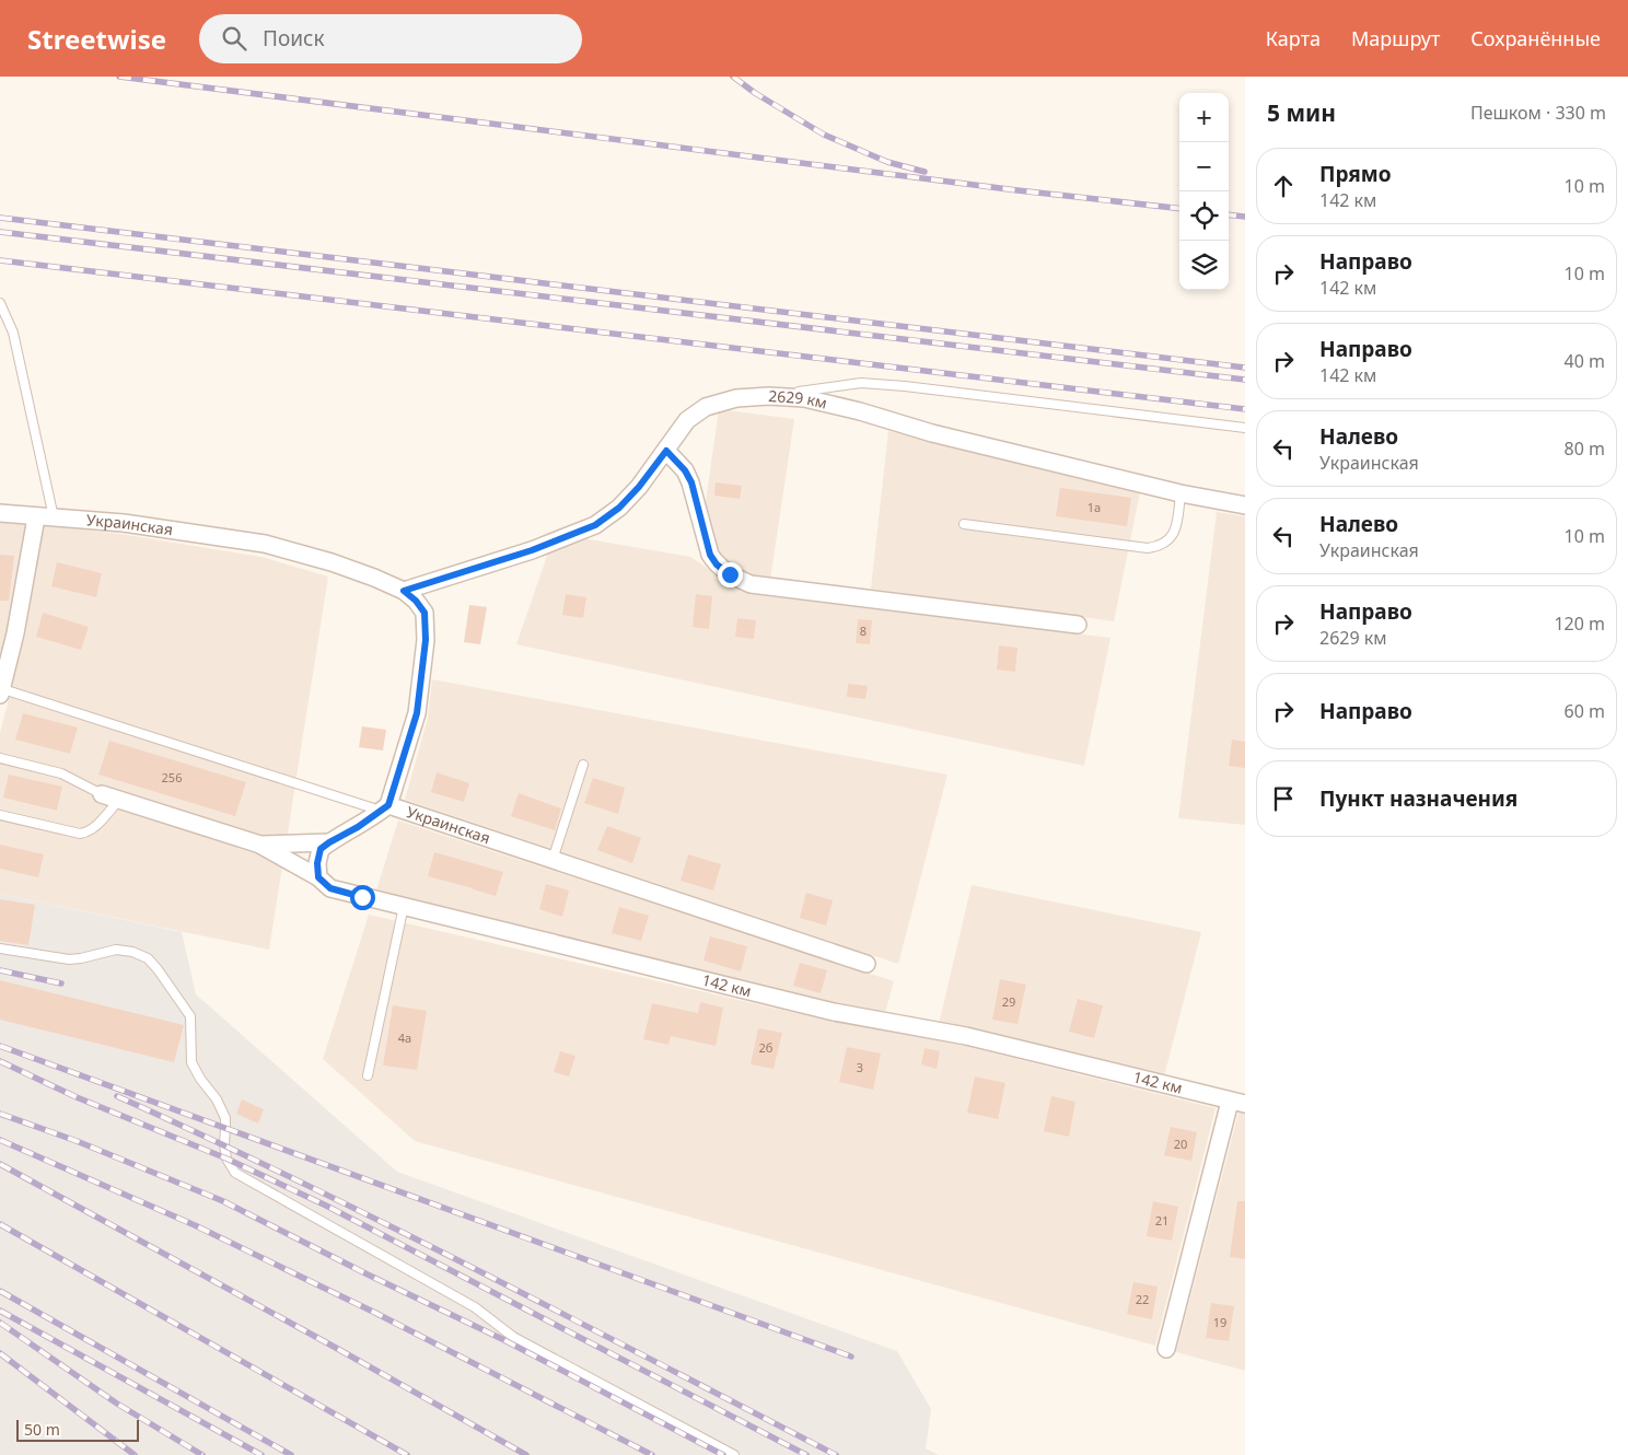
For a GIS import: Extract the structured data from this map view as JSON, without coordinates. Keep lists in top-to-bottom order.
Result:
{
  "streets": {
    "street": ["2629 км", "Украинская", "142 км"]
  },
  "crossings": [
    ["2629 км", "Украинская"]
  ],
  "house_numbers": [
    "1а",
    "8",
    "256",
    "29",
    "4а",
    "2б",
    "3",
    "20",
    "21",
    "22",
    "19"
  ],
  "scale_bar": "50 m",
  "page": {
    "header": "Streetwise",
    "search": "Поиск",
    "nav": ["Карта", "Маршрут", "Сохранённые"],
    "heading": ["5 мин", "Пешком · 330 m"],
    "map_buttons": ["+", "−"],
    "list": [
      ["Прямо", "142 км", "10 m"],
      ["Направо", "142 км", "10 m"],
      ["Направо", "142 км", "40 m"],
      ["Налево", "Украинская", "80 m"],
      ["Налево", "Украинская", "10 m"],
      ["Направо", "2629 км", "120 m"],
      ["Направо", "60 m"],
      "Пункт назначения"
    ],
    "scale": "50 m"
  }
}
